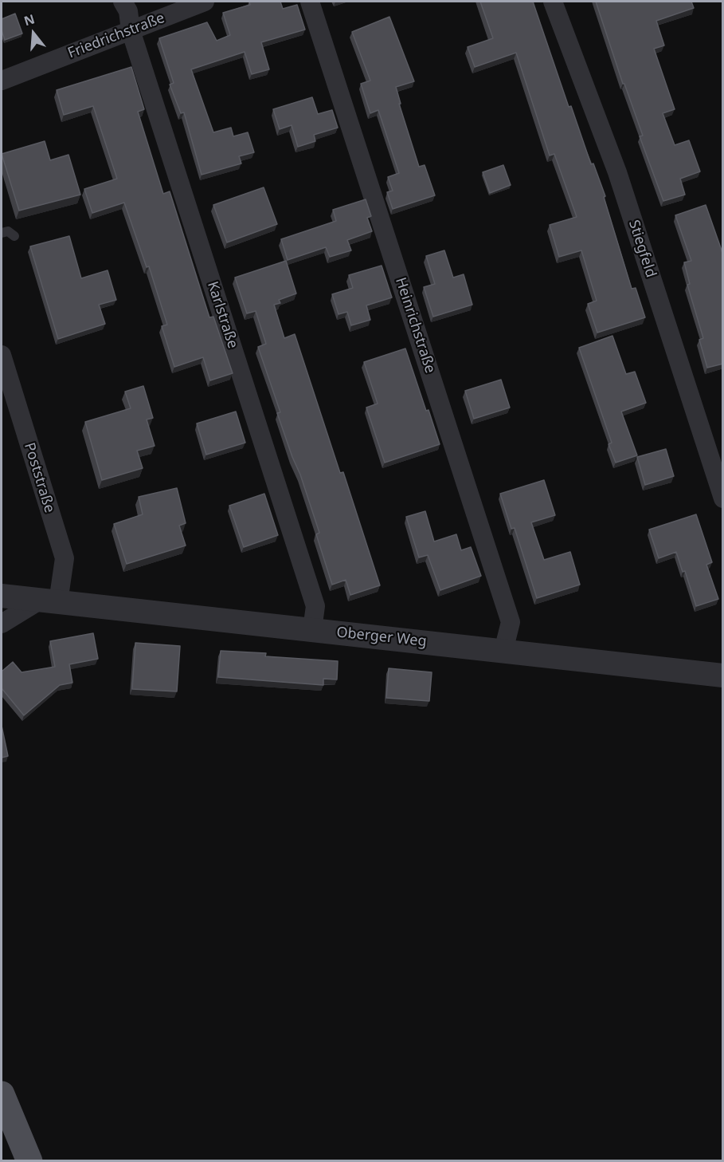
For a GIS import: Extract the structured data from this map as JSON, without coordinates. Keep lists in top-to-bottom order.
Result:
{
  "streets": {
    "street": [
      "Friedrichstraße",
      "Stiegfeld",
      "Karlstraße",
      "Heinrichstraße",
      "Poststraße",
      "Oberger Weg"
    ]
  },
  "crossings": [
    ["Friedrichstraße", "Karlstraße"],
    ["Karlstraße", "Oberger Weg"],
    ["Heinrichstraße", "Oberger Weg"],
    ["Poststraße", "Oberger Weg"]
  ],
  "north": "top"
}
